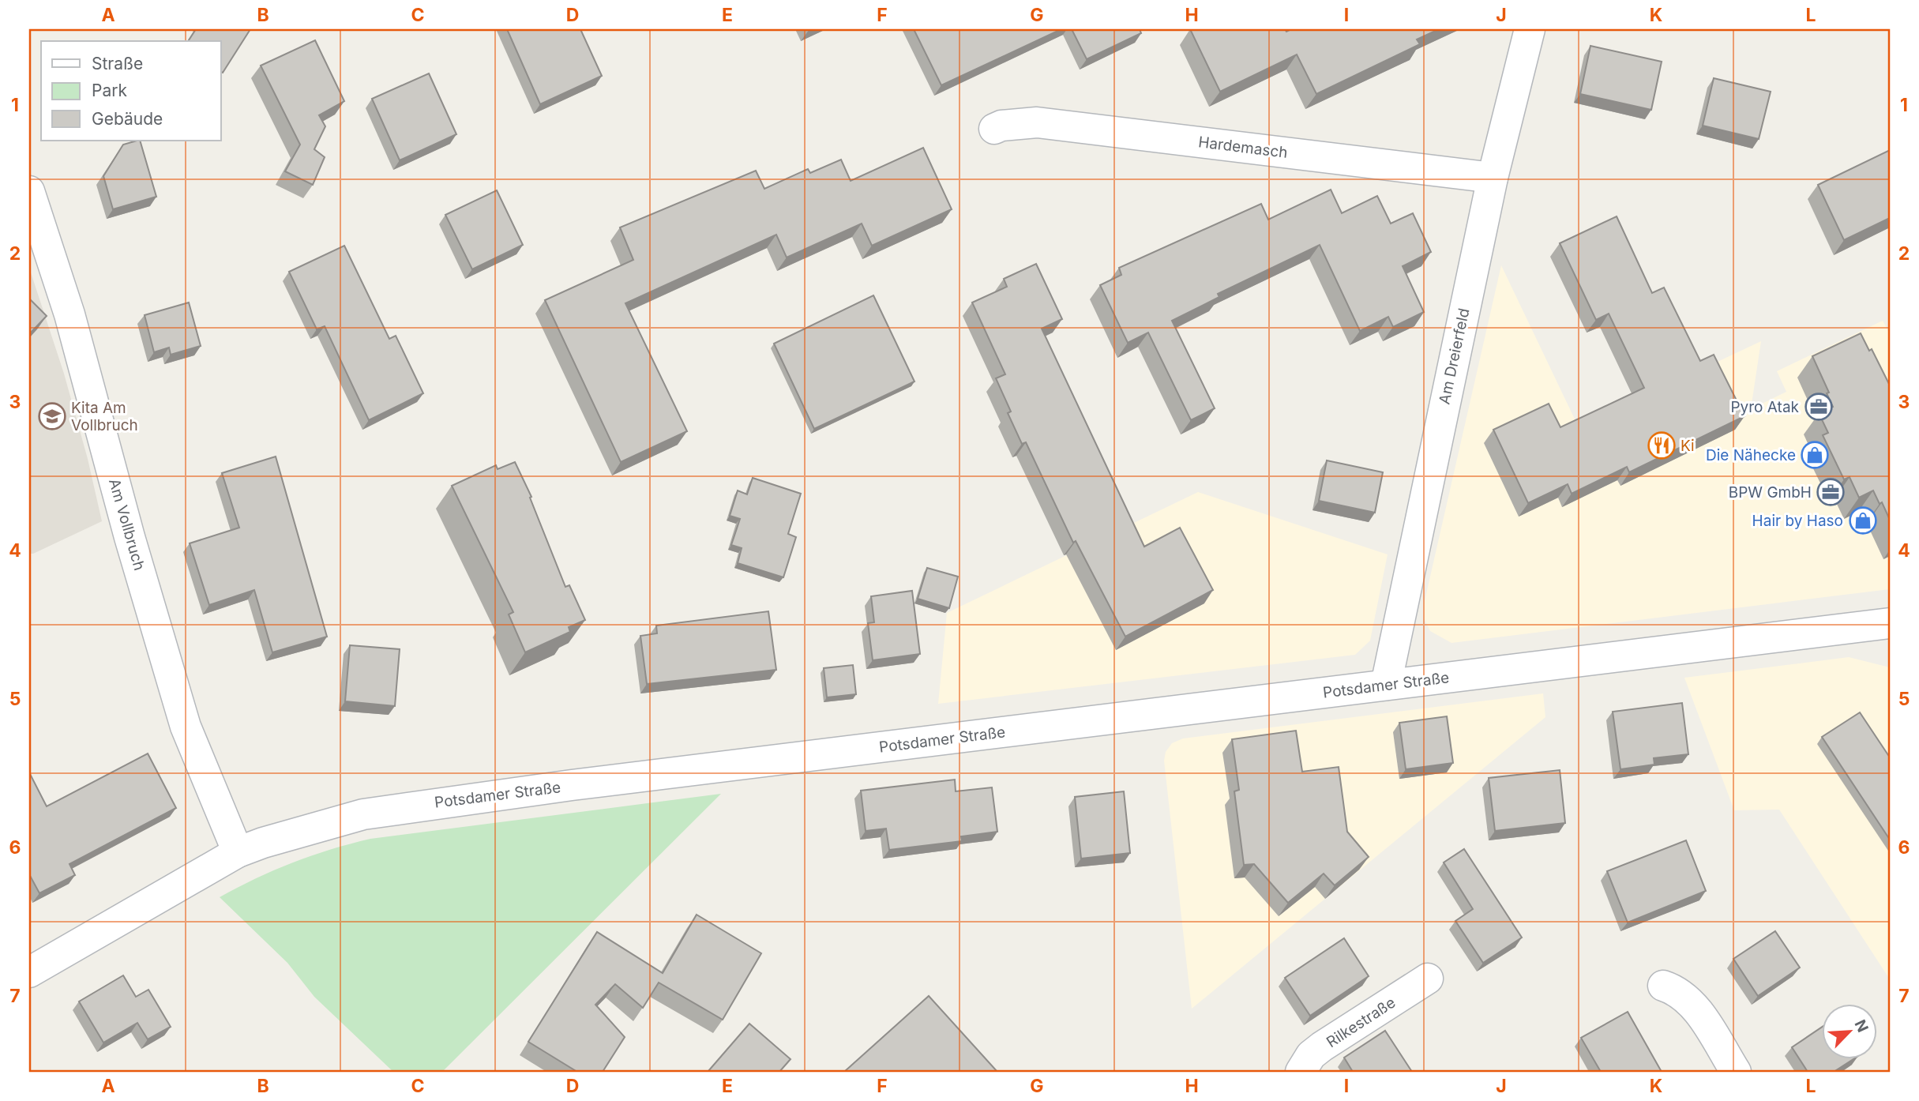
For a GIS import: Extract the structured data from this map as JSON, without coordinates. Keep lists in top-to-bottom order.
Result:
{
  "streets": {
    "street": [
      "Hardemasch",
      "Am Dreierfeld",
      "Am Vollbruch",
      "Potsdamer Straße",
      "Rilkestraße"
    ]
  },
  "crossings": [
    ["Hardemasch", "Am Dreierfeld"],
    ["Am Dreierfeld", "Potsdamer Straße"],
    ["Am Vollbruch", "Potsdamer Straße"]
  ],
  "places": {
    "office": ["Pyro Atak", "BPW GmbH"],
    "school or university": ["Kita Am Vollbruch"],
    "restaurant": ["Ki"],
    "shop": ["Die Nähecke", "Hair by Haso"]
  },
  "legend": ["Straße", "Park", "Gebäude"],
  "north": "top right",
  "grid": {
    "columns": [
      "A",
      "B",
      "C",
      "D",
      "E",
      "F",
      "G",
      "H",
      "I",
      "J",
      "K",
      "L"
    ],
    "rows": [
      "1",
      "2",
      "3",
      "4",
      "5",
      "6",
      "7"
    ]
  }
}
